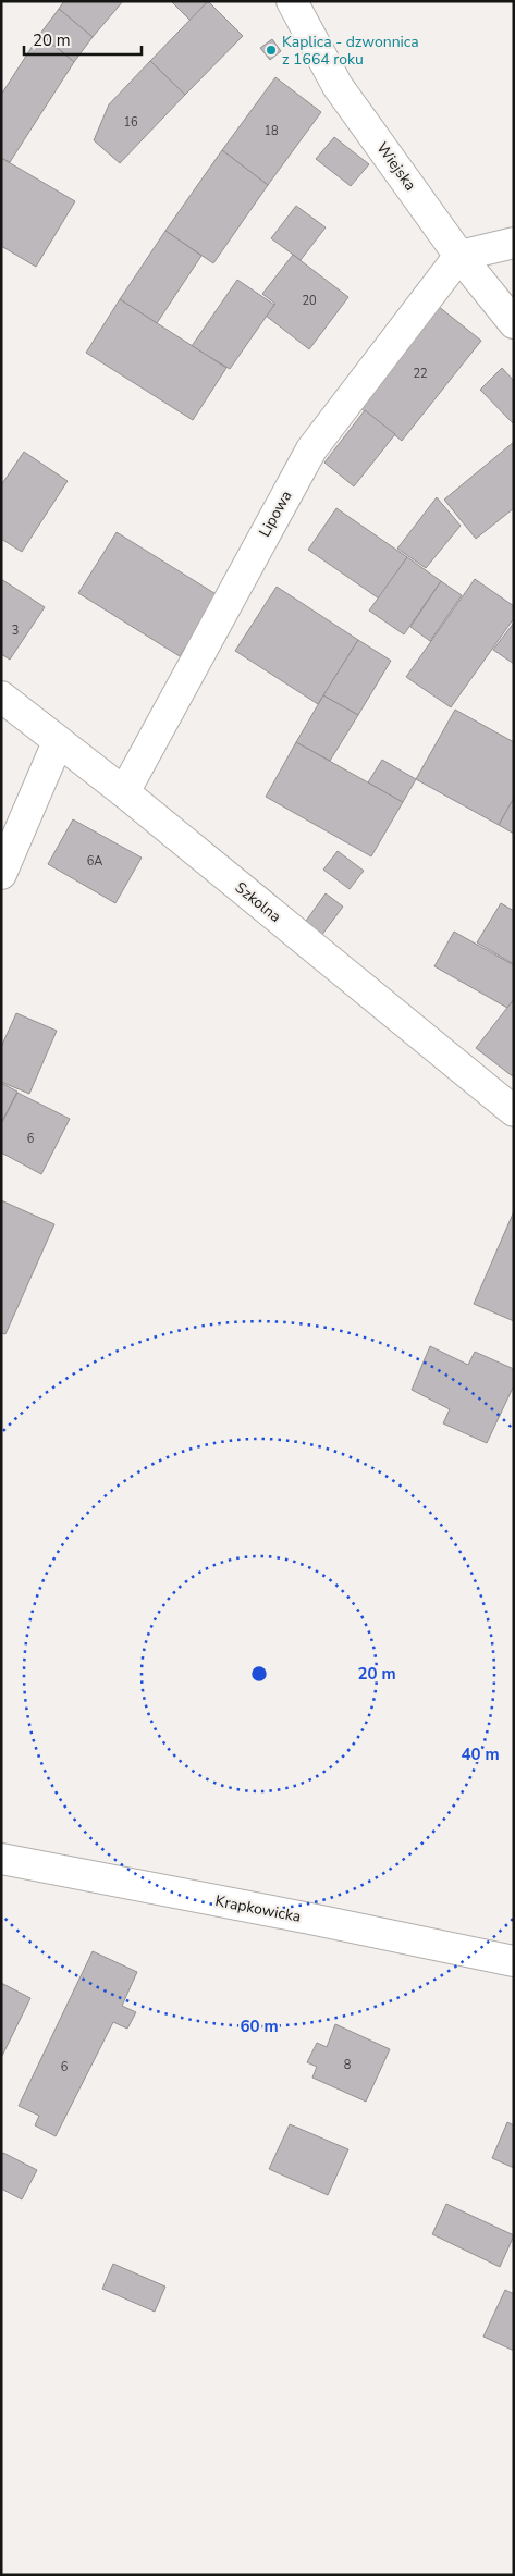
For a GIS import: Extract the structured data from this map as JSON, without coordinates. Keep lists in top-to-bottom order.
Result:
{
  "streets": {
    "street": [
      "Wiejska",
      "Lipowa",
      "Szkolna",
      "Krapkowicka"
    ]
  },
  "crossings": [
    ["Wiejska", "Lipowa"],
    ["Lipowa", "Szkolna"]
  ],
  "places": ["Kaplica - dzwonnica z 1664 roku"],
  "house_numbers": [
    "16",
    "18",
    "20",
    "22",
    "3",
    "6A",
    "6",
    "8",
    "6"
  ],
  "scale_bar": "20 m",
  "rings": ["20 m", "40 m", "60 m"]
}
